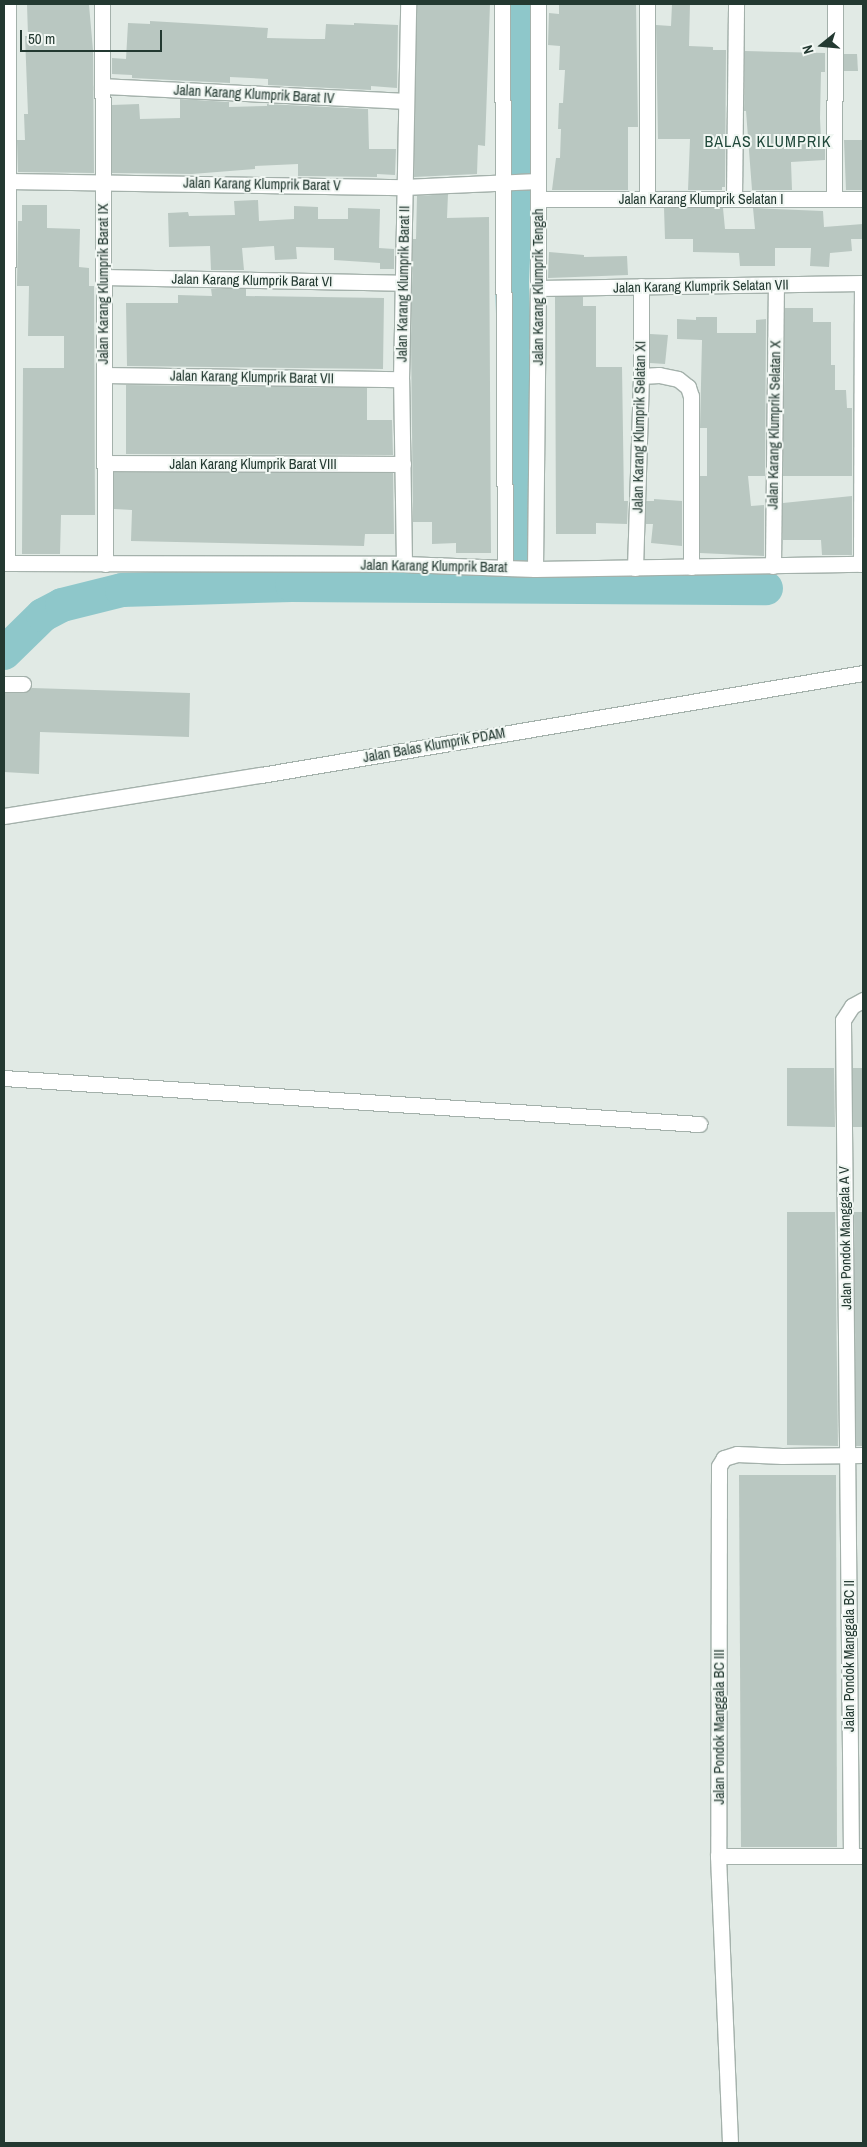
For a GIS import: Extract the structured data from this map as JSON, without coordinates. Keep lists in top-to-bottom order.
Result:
{
  "streets": {
    "street": [
      "Jalan Karang Klumprik Barat IV",
      "Jalan Karang Klumprik Barat V",
      "Jalan Karang Klumprik Selatan I",
      "Jalan Karang Klumprik Barat VI",
      "Jalan Karang Klumprik Barat IX",
      "Jalan Karang Klumprik Barat II",
      "Jalan Karang Klumprik Selatan VII",
      "Jalan Karang Klumprik Tengah",
      "Jalan Karang Klumprik Barat VII",
      "Jalan Karang Klumprik Selatan X",
      "Jalan Karang Klumprik Selatan XI",
      "Jalan Karang Klumprik Barat VIII",
      "Jalan Karang Klumprik Barat",
      "Jalan Balas Klumprik PDAM",
      "Jalan Pondok Manggala A V",
      "Jalan Pondok Manggala BC II",
      "Jalan Pondok Manggala BC III"
    ]
  },
  "crossings": [
    ["Jalan Karang Klumprik Barat IV", "Jalan Karang Klumprik Barat IX"],
    ["Jalan Karang Klumprik Barat IV", "Jalan Karang Klumprik Barat II"],
    ["Jalan Karang Klumprik Barat V", "Jalan Karang Klumprik Barat IX"],
    ["Jalan Karang Klumprik Barat V", "Jalan Karang Klumprik Barat II"],
    ["Jalan Karang Klumprik Barat V", "Jalan Karang Klumprik Tengah"],
    ["Jalan Karang Klumprik Selatan I", "Jalan Karang Klumprik Tengah"],
    ["Jalan Karang Klumprik Barat VI", "Jalan Karang Klumprik Barat IX"],
    ["Jalan Karang Klumprik Barat VI", "Jalan Karang Klumprik Barat II"],
    ["Jalan Karang Klumprik Barat IX", "Jalan Karang Klumprik Barat VII"],
    ["Jalan Karang Klumprik Barat IX", "Jalan Karang Klumprik Barat VIII"],
    ["Jalan Karang Klumprik Barat IX", "Jalan Karang Klumprik Barat"],
    ["Jalan Karang Klumprik Barat II", "Jalan Karang Klumprik Barat VII"],
    ["Jalan Karang Klumprik Barat II", "Jalan Karang Klumprik Barat VIII"],
    ["Jalan Karang Klumprik Barat II", "Jalan Karang Klumprik Barat"],
    ["Jalan Karang Klumprik Selatan VII", "Jalan Karang Klumprik Tengah"],
    ["Jalan Karang Klumprik Selatan VII", "Jalan Karang Klumprik Selatan X"],
    ["Jalan Karang Klumprik Selatan VII", "Jalan Karang Klumprik Selatan XI"],
    ["Jalan Karang Klumprik Tengah", "Jalan Karang Klumprik Barat"],
    ["Jalan Karang Klumprik Selatan X", "Jalan Karang Klumprik Barat"],
    ["Jalan Karang Klumprik Selatan XI", "Jalan Karang Klumprik Barat"],
    ["Jalan Pondok Manggala A V", "Jalan Pondok Manggala BC II"],
    ["Jalan Pondok Manggala A V", "Jalan Pondok Manggala BC III"],
    ["Jalan Pondok Manggala BC II", "Jalan Pondok Manggala BC III"]
  ],
  "districts": ["BALAS KLUMPRIK"],
  "scale_bar": "50 m",
  "north": "left"
}
